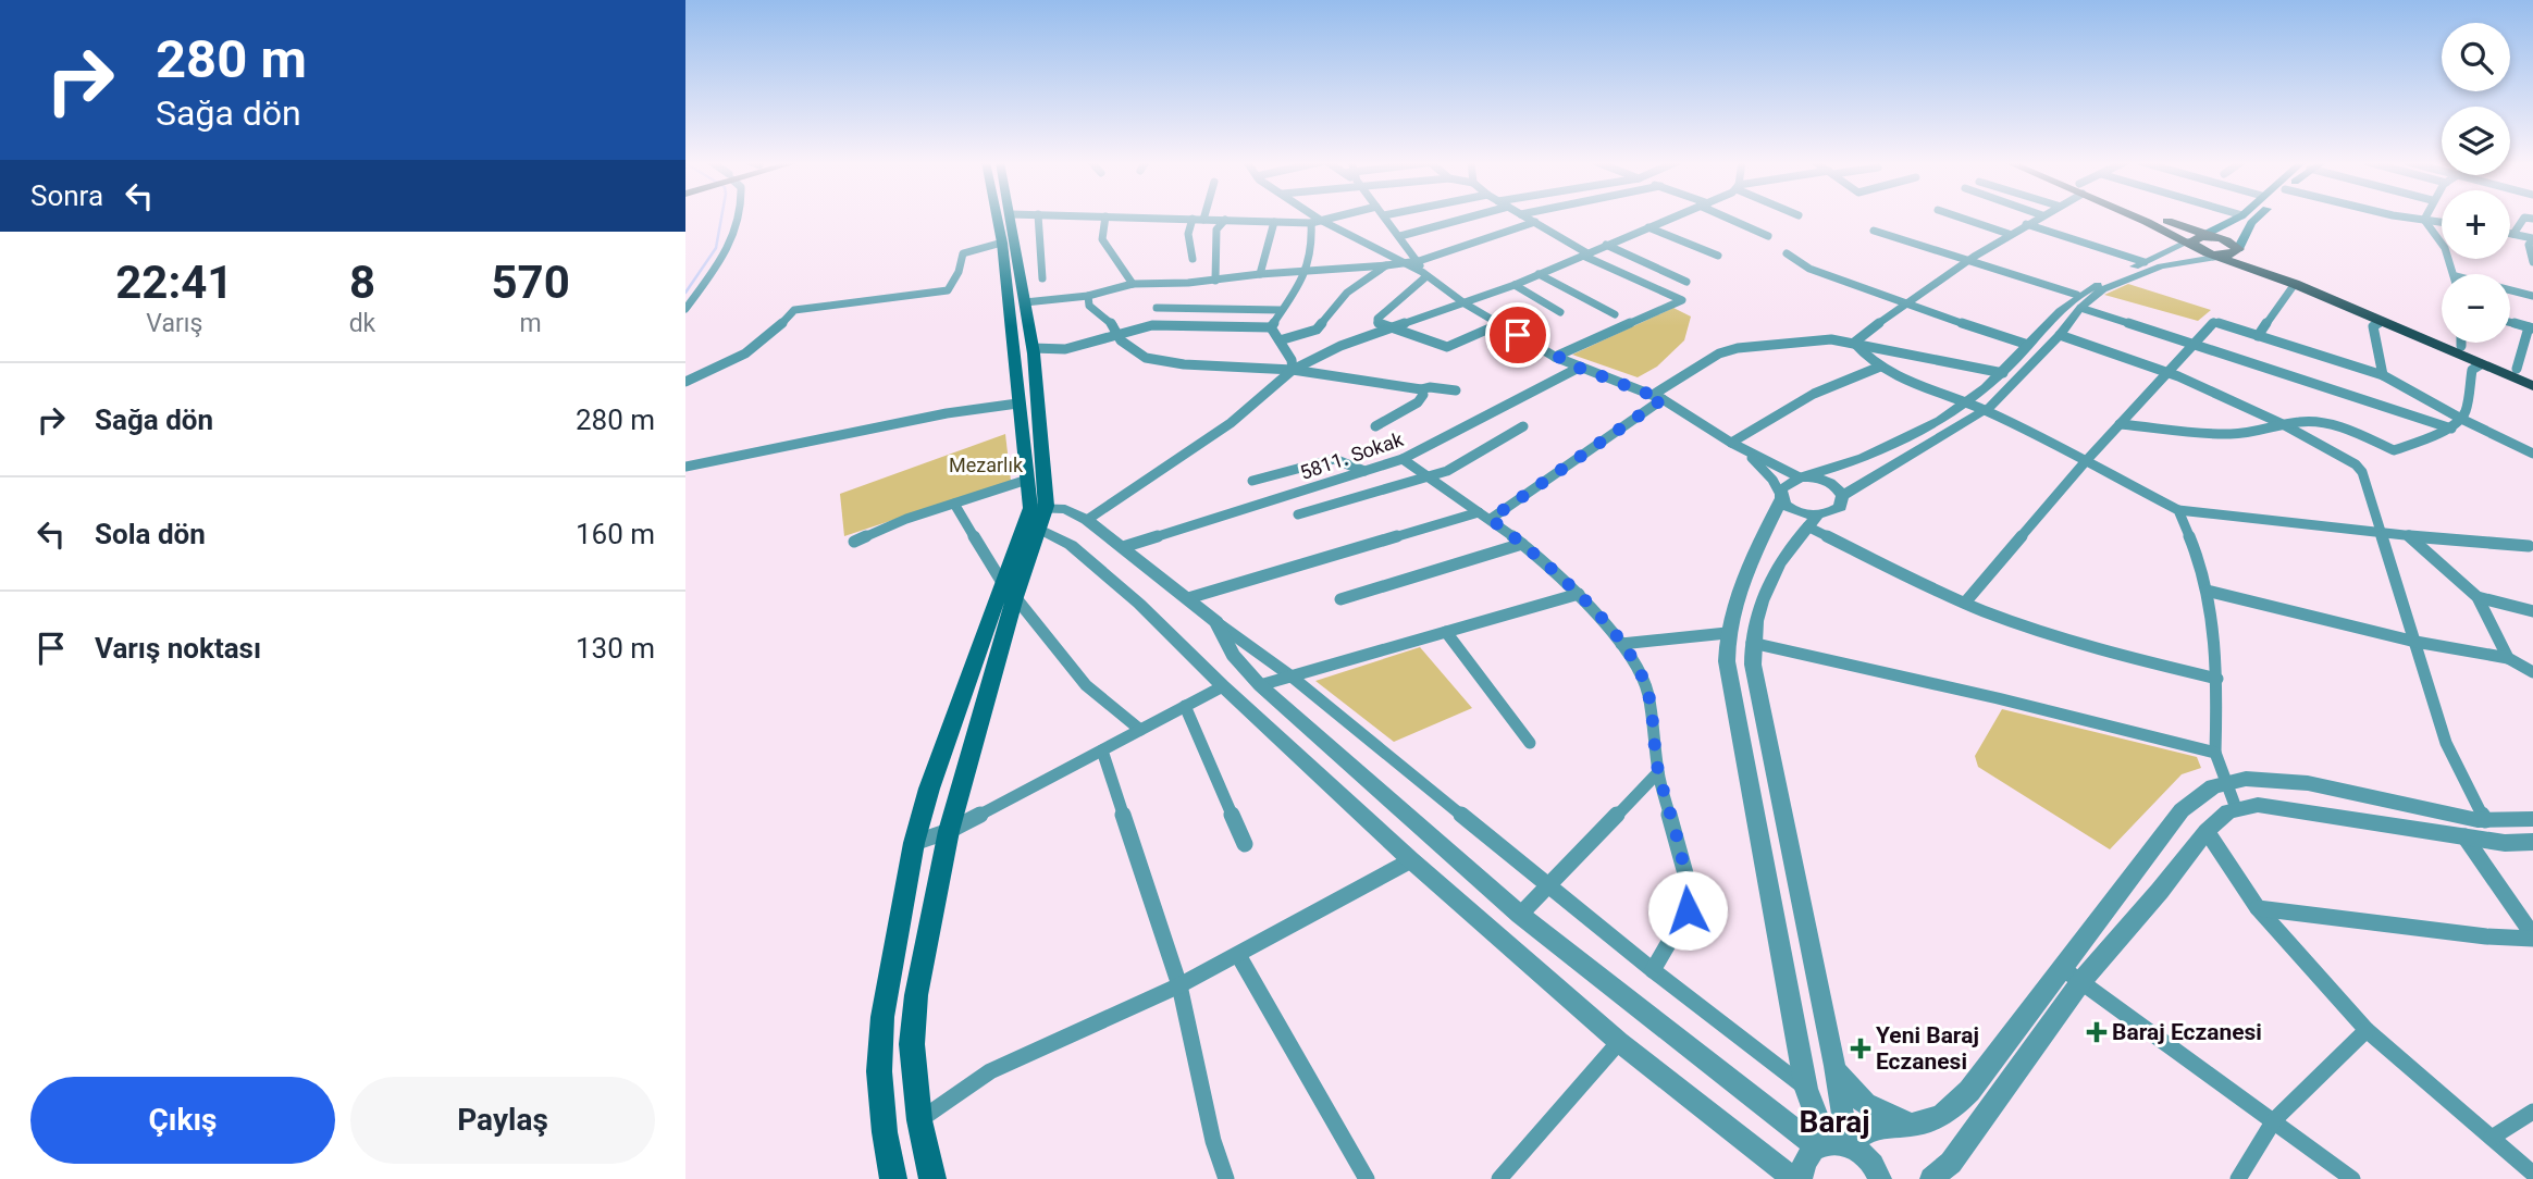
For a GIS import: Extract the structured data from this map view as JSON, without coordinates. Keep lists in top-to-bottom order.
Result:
{
  "streets": {
    "street": ["5811. Sokak"]
  },
  "districts": ["Baraj"],
  "parks": ["Mezarlık"],
  "places": {
    "health": ["Baraj Eczanesi", "Yeni Baraj Eczanesi"]
  },
  "page": {
    "turn": ["280 m", "Sağa dön"],
    "map_buttons": ["+", "−"],
    "then": "Sonra",
    "eta": [
      "22:41",
      "Varış",
      "8",
      "dk",
      "570",
      "m"
    ],
    "list": [
      {
        "name": "Sağa dön",
        "value": "280 m"
      },
      {
        "name": "Sola dön",
        "value": "160 m"
      },
      {
        "name": "Varış noktası",
        "value": "130 m"
      }
    ],
    "buttons": ["Çıkış", "Paylaş"]
  }
}
